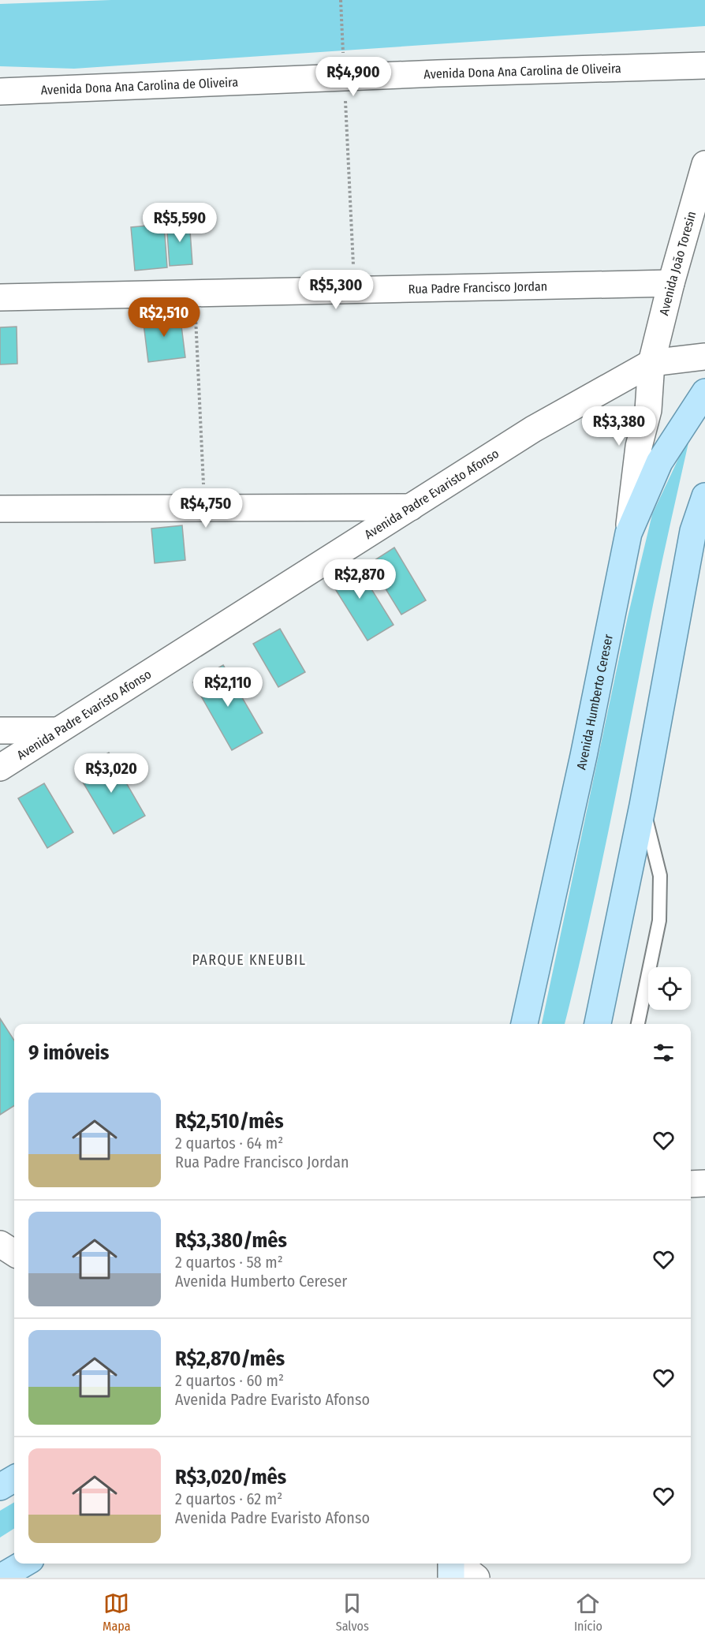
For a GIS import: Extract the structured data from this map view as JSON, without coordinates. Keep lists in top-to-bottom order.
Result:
{
  "streets": {
    "main road": ["Avenida Humberto Cereser"],
    "street": [
      "Avenida Dona Ana Carolina de Oliveira",
      "Avenida João Toresin",
      "Rua Padre Francisco Jordan",
      "Avenida Padre Evaristo Afonso"
    ]
  },
  "crossings": [
    ["Avenida João Toresin", "Rua Padre Francisco Jordan"],
    ["Avenida João Toresin", "Avenida Padre Evaristo Afonso"],
    ["Avenida João Toresin", "Avenida Humberto Cereser"]
  ],
  "districts": ["PARQUE KNEUBIL"],
  "page": {
    "price": [
      "R$4,900",
      "R$5,590",
      "R$5,300",
      "R$2,510",
      "R$3,380",
      "R$4,750",
      "R$2,870",
      "R$2,110",
      "R$3,020"
    ],
    "heading": "9 imóveis",
    "list": [
      {
        "name": "R$2,510/mês",
        "note": "2 quartos · 64 m² · Rua Padre Francisco Jordan"
      },
      {
        "name": "R$3,380/mês",
        "note": "2 quartos · 58 m² · Avenida Humberto Cereser"
      },
      {
        "name": "R$2,870/mês",
        "note": "2 quartos · 60 m² · Avenida Padre Evaristo Afonso"
      },
      {
        "name": "R$3,020/mês",
        "note": "2 quartos · 62 m² · Avenida Padre Evaristo Afonso"
      }
    ],
    "tabs": ["Mapa", "Salvos", "Início"]
  }
}
